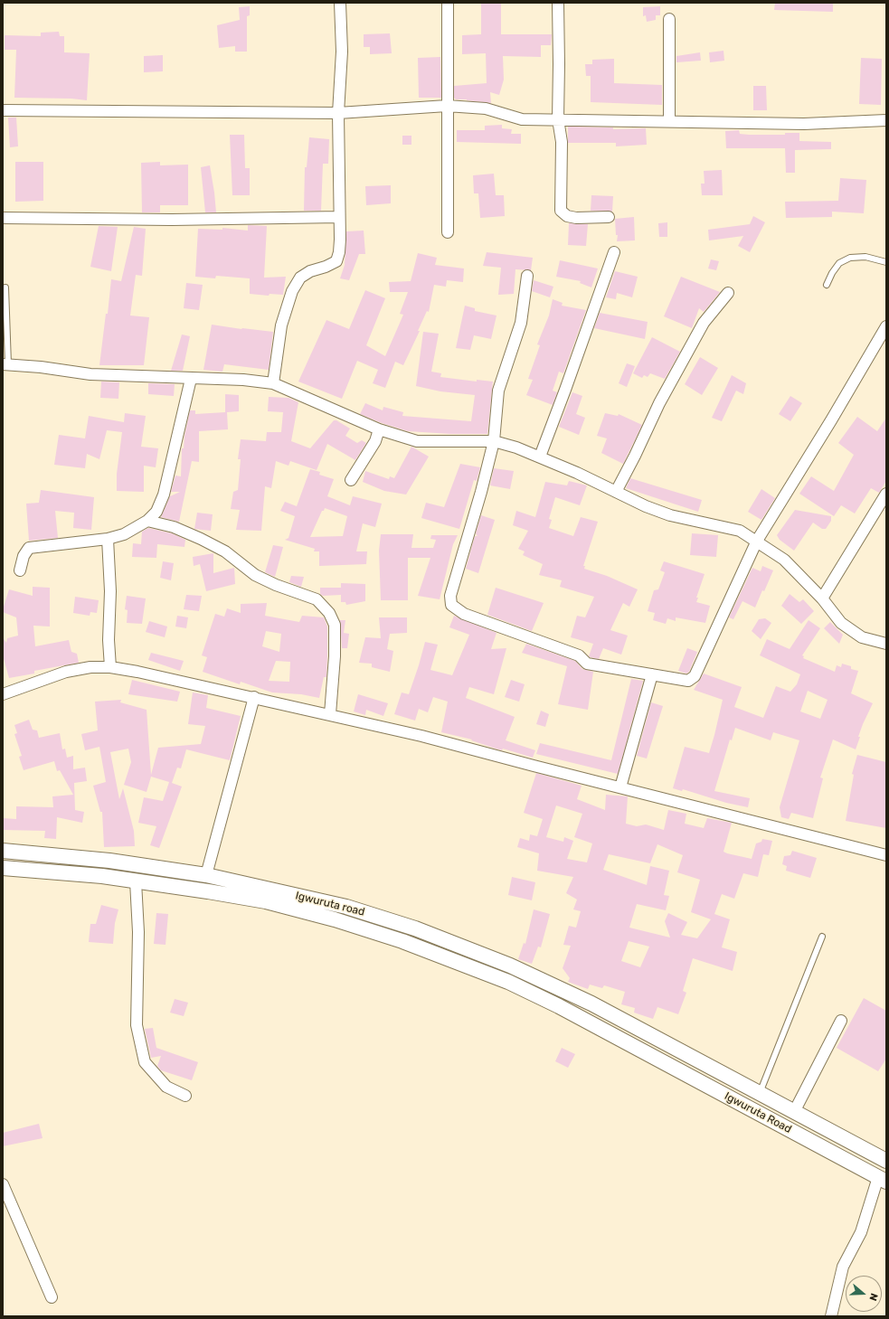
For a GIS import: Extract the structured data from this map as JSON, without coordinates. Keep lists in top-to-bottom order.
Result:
{
  "streets": {
    "main road": ["Igwuruta road", "Igwuruta Road"]
  },
  "crossings": [
    ["Igwuruta road", "Igwuruta Road"]
  ],
  "north": "right"
}
